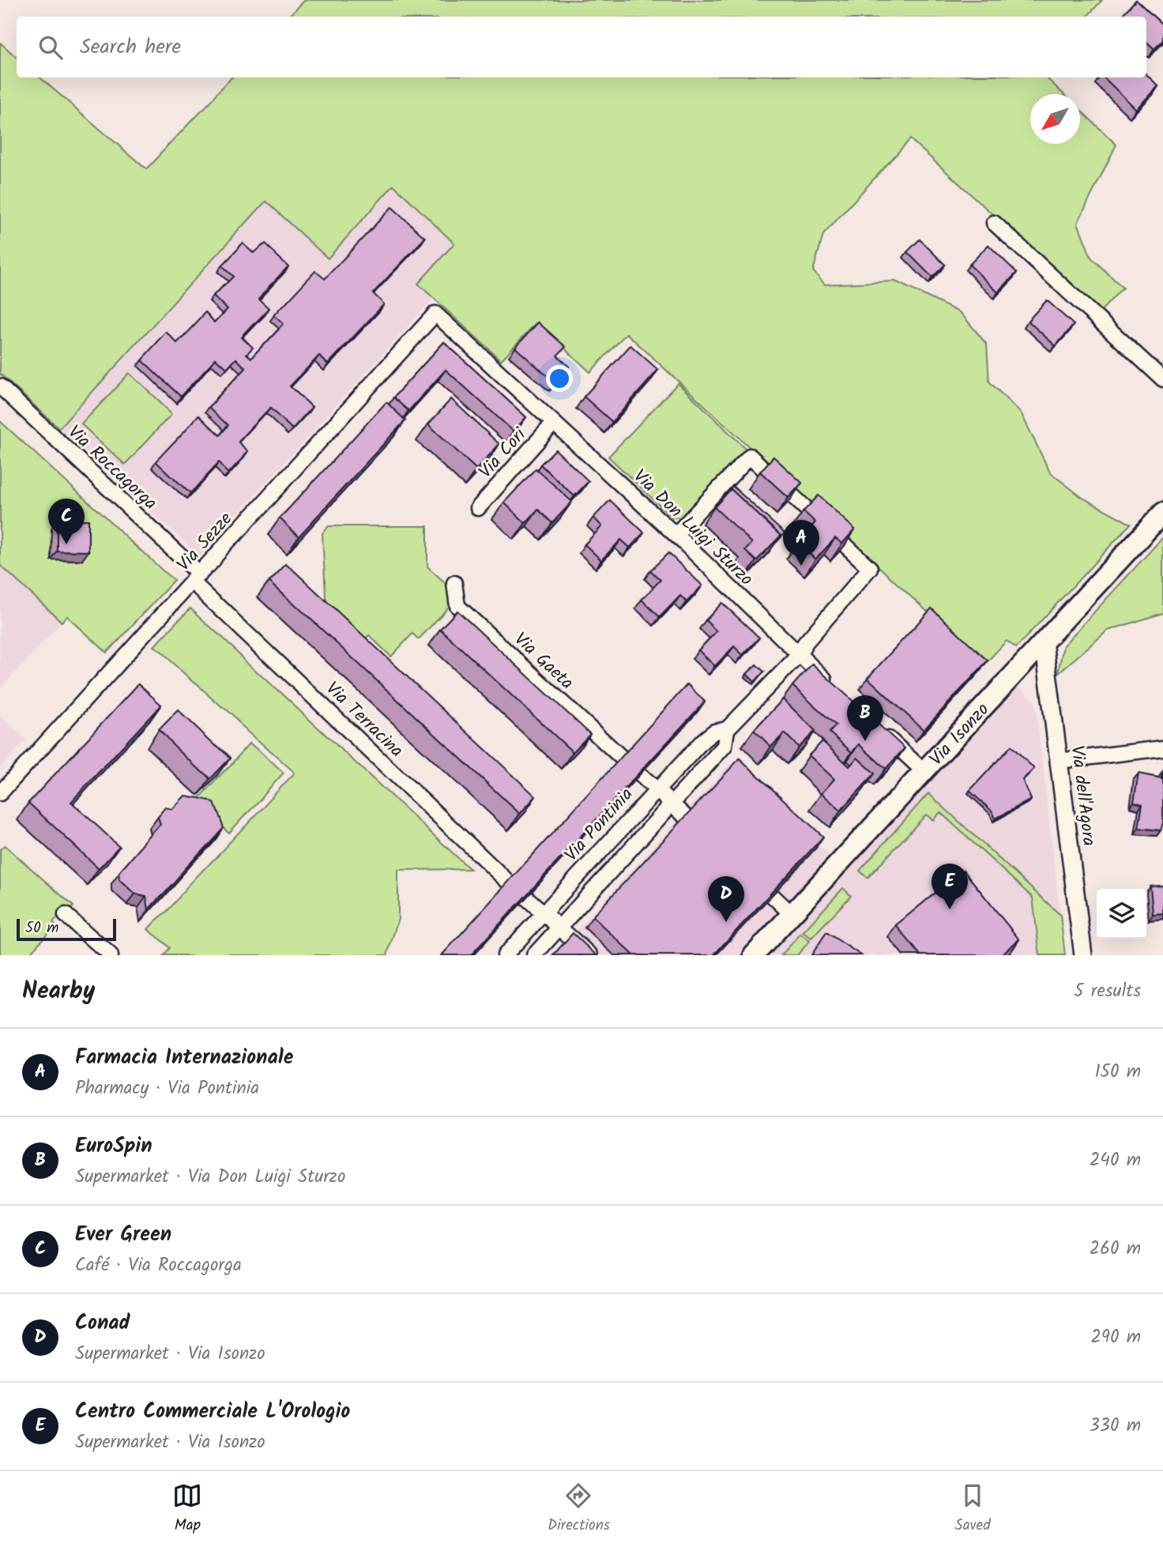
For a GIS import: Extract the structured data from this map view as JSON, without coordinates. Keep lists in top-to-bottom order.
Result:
{
  "streets": {
    "main road": ["Via Isonzo"],
    "street": [
      "Via Cori",
      "Via Roccagorga",
      "Via Don Luigi Sturzo",
      "Via Sezze",
      "Via Gaeta",
      "Via Terracina",
      "Via dell'Agora",
      "Via Pontinia"
    ]
  },
  "crossings": [
    ["Via Cori", "Via Don Luigi Sturzo"],
    ["Via Roccagorga", "Via Sezze"],
    ["Via Roccagorga", "Via Terracina"],
    ["Via Don Luigi Sturzo", "Via Sezze"],
    ["Via Don Luigi Sturzo", "Via Pontinia"],
    ["Via Sezze", "Via Terracina"],
    ["Via Isonzo", "Via dell'Agora"]
  ],
  "scale_bar": "50 m",
  "north": "bottom left",
  "page": {
    "search": "Search here",
    "pins": [
      "C",
      "A",
      "B",
      "E",
      "D"
    ],
    "scale": "50 m",
    "heading": ["Nearby", "5 results"],
    "list": [
      {
        "mark": "A",
        "name": "Farmacia Internazionale",
        "note": "Pharmacy · Via Pontinia",
        "value": "150 m"
      },
      {
        "mark": "B",
        "name": "EuroSpin",
        "note": "Supermarket · Via Don Luigi Sturzo",
        "value": "240 m"
      },
      {
        "mark": "C",
        "name": "Ever Green",
        "note": "Café · Via Roccagorga",
        "value": "260 m"
      },
      {
        "mark": "D",
        "name": "Conad",
        "note": "Supermarket · Via Isonzo",
        "value": "290 m"
      },
      {
        "mark": "E",
        "name": "Centro Commerciale L'Orologio",
        "note": "Supermarket · Via Isonzo",
        "value": "330 m"
      }
    ],
    "nav": ["Map", "Directions", "Saved"]
  }
}
